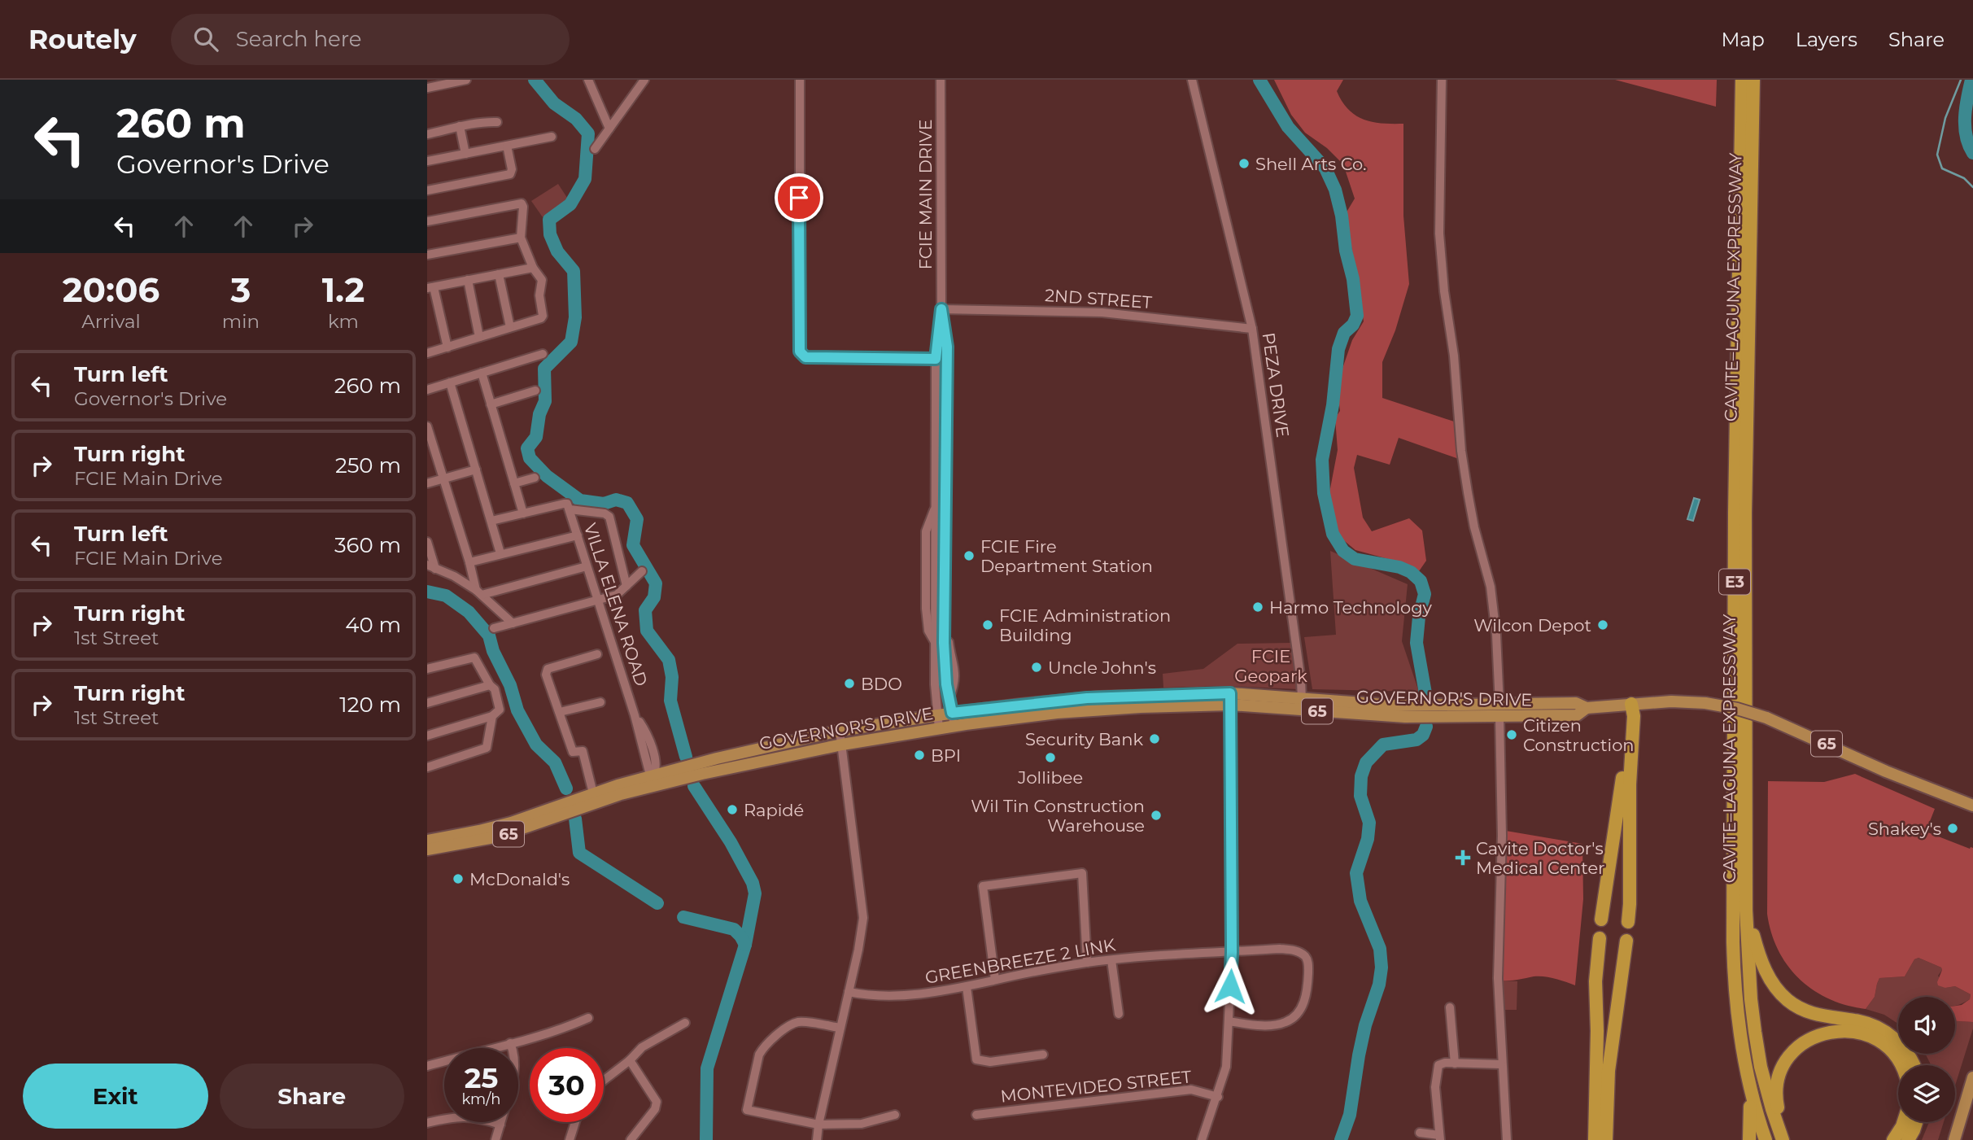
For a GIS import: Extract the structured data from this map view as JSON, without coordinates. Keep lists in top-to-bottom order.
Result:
{
  "streets": {
    "highway": ["CAVITE–LAGUNA EXPRESSWAY", "E3"],
    "main road": ["GOVERNOR'S DRIVE", "65"],
    "street": [
      "FCIE MAIN DRIVE",
      "2ND STREET",
      "PEZA DRIVE",
      "VILLA ELENA ROAD",
      "GREENBREEZE 2 LINK",
      "MONTEVIDEO STREET"
    ]
  },
  "crossings": [
    ["FCIE MAIN DRIVE", "2ND STREET"],
    ["FCIE MAIN DRIVE", "GOVERNOR'S DRIVE"],
    ["2ND STREET", "PEZA DRIVE"],
    ["PEZA DRIVE", "GOVERNOR'S DRIVE"],
    ["VILLA ELENA ROAD", "GOVERNOR'S DRIVE"]
  ],
  "parks": ["FCIE Geopark"],
  "places": {
    "other": [
      "Shell Arts Co.",
      "FCIE Fire Department Station",
      "Harmo Technology",
      "FCIE Administration Building",
      "Wilcon Depot",
      "Uncle John's",
      "BDO",
      "Citizen Construction",
      "Security Bank",
      "BPI",
      "Jollibee",
      "Rapidé",
      "Wil Tin Construction Warehouse",
      "Shakey's",
      "McDonald's"
    ],
    "health": ["Cavite Doctor's Medical Center"]
  },
  "page": {
    "header": "Routely",
    "search": "Search here",
    "nav": ["Map", "Layers", "Share"],
    "turn": ["260 m", "Governor's Drive"],
    "eta": [
      "20:06",
      "Arrival",
      "3",
      "min",
      "1.2",
      "km"
    ],
    "list": [
      {
        "name": "Turn left",
        "note": "Governor's Drive",
        "value": "260 m"
      },
      {
        "name": "Turn right",
        "note": "FCIE Main Drive",
        "value": "250 m"
      },
      {
        "name": "Turn left",
        "note": "FCIE Main Drive",
        "value": "360 m"
      },
      {
        "name": "Turn right",
        "note": "1st Street",
        "value": "40 m"
      },
      {
        "name": "Turn right",
        "note": "1st Street",
        "value": "120 m"
      }
    ],
    "speed": "25 km/h",
    "limit": "30",
    "buttons": ["Exit", "Share"]
  }
}
